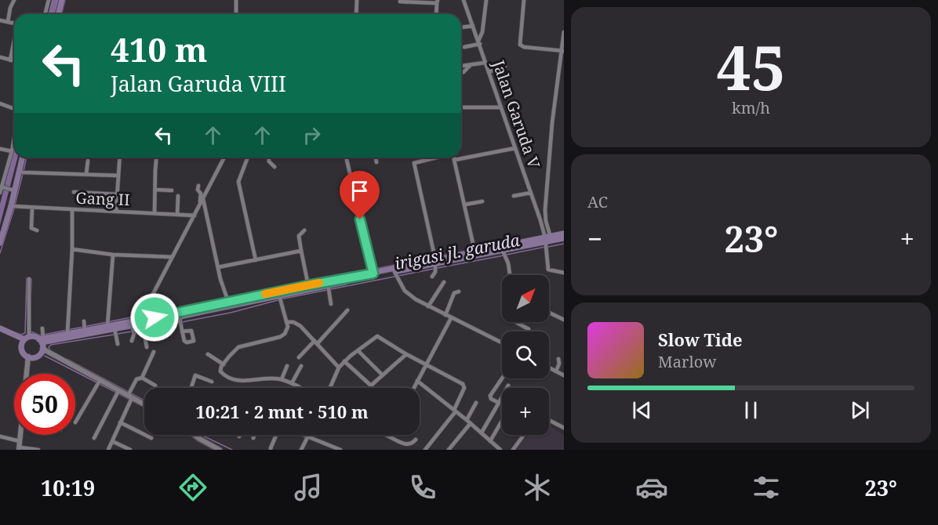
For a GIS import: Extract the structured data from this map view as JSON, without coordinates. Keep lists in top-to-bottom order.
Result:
{
  "streets": {
    "street": ["Jalan Garuda V", "Gang II"]
  },
  "water": ["irigasi jl. garuda"],
  "north": "top right",
  "page": {
    "tile": [
      ["45", "km/h"],
      "AC"
    ],
    "turn": ["410 m", "Jalan Garuda VIII"],
    "heat": ["−", "23°", "+"],
    "map_buttons": "+",
    "song": ["Slow Tide", "Marlow"],
    "limit": "50",
    "trip": "10:21 · 2 mnt · 510 m",
    "tabs": ["10:19", "23°"]
  }
}
